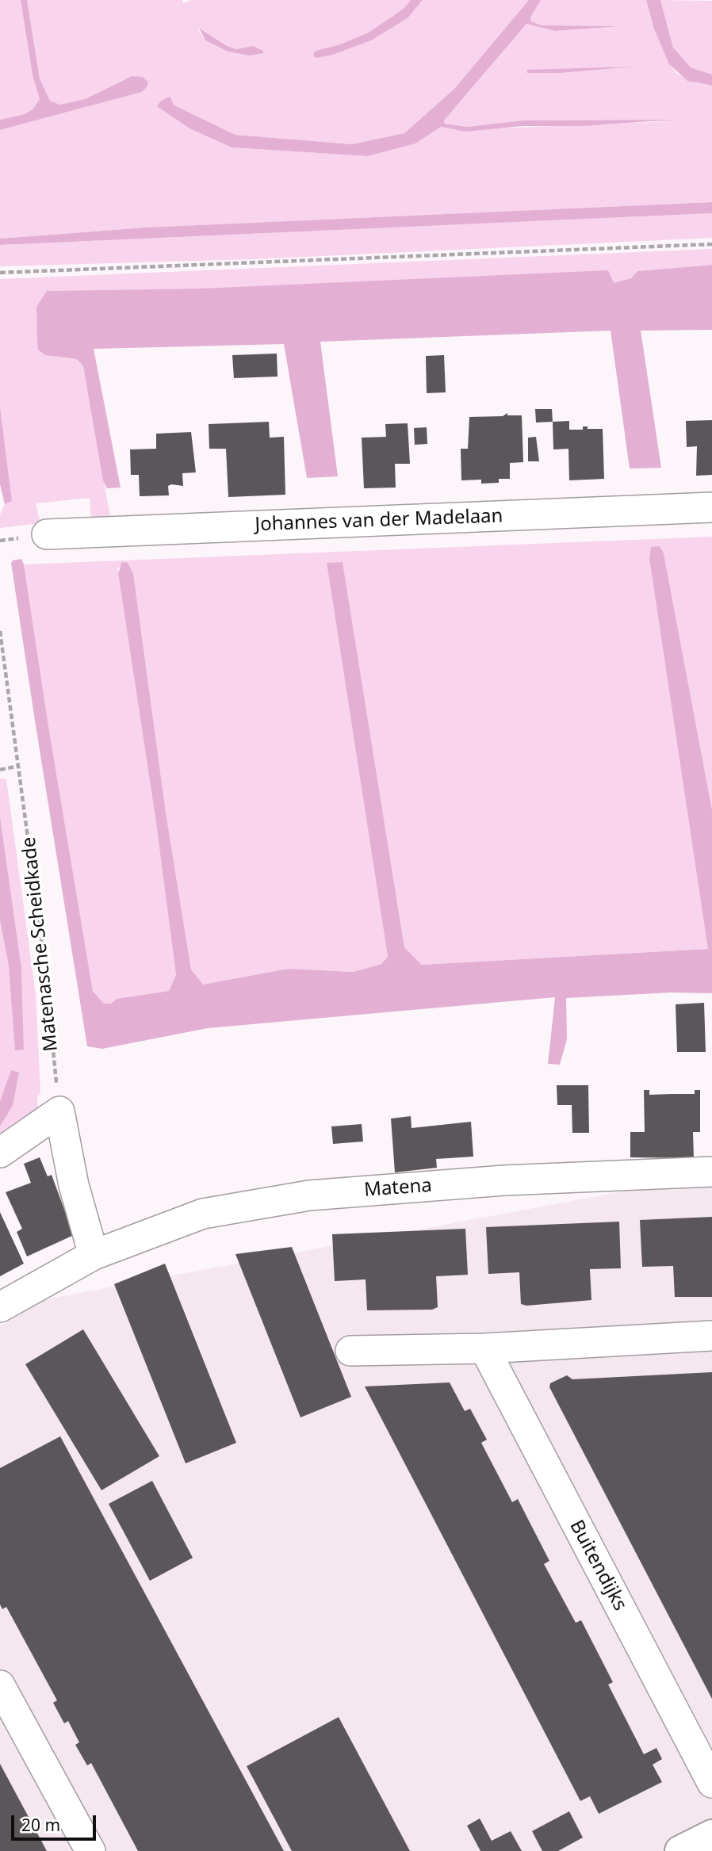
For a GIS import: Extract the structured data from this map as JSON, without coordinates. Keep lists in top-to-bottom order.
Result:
{
  "streets": {
    "street": ["Johannes van der Madelaan", "Matena", "Buitendijks"],
    "path": ["Matenasche Scheidkade"]
  },
  "scale_bar": "20 m"
}
